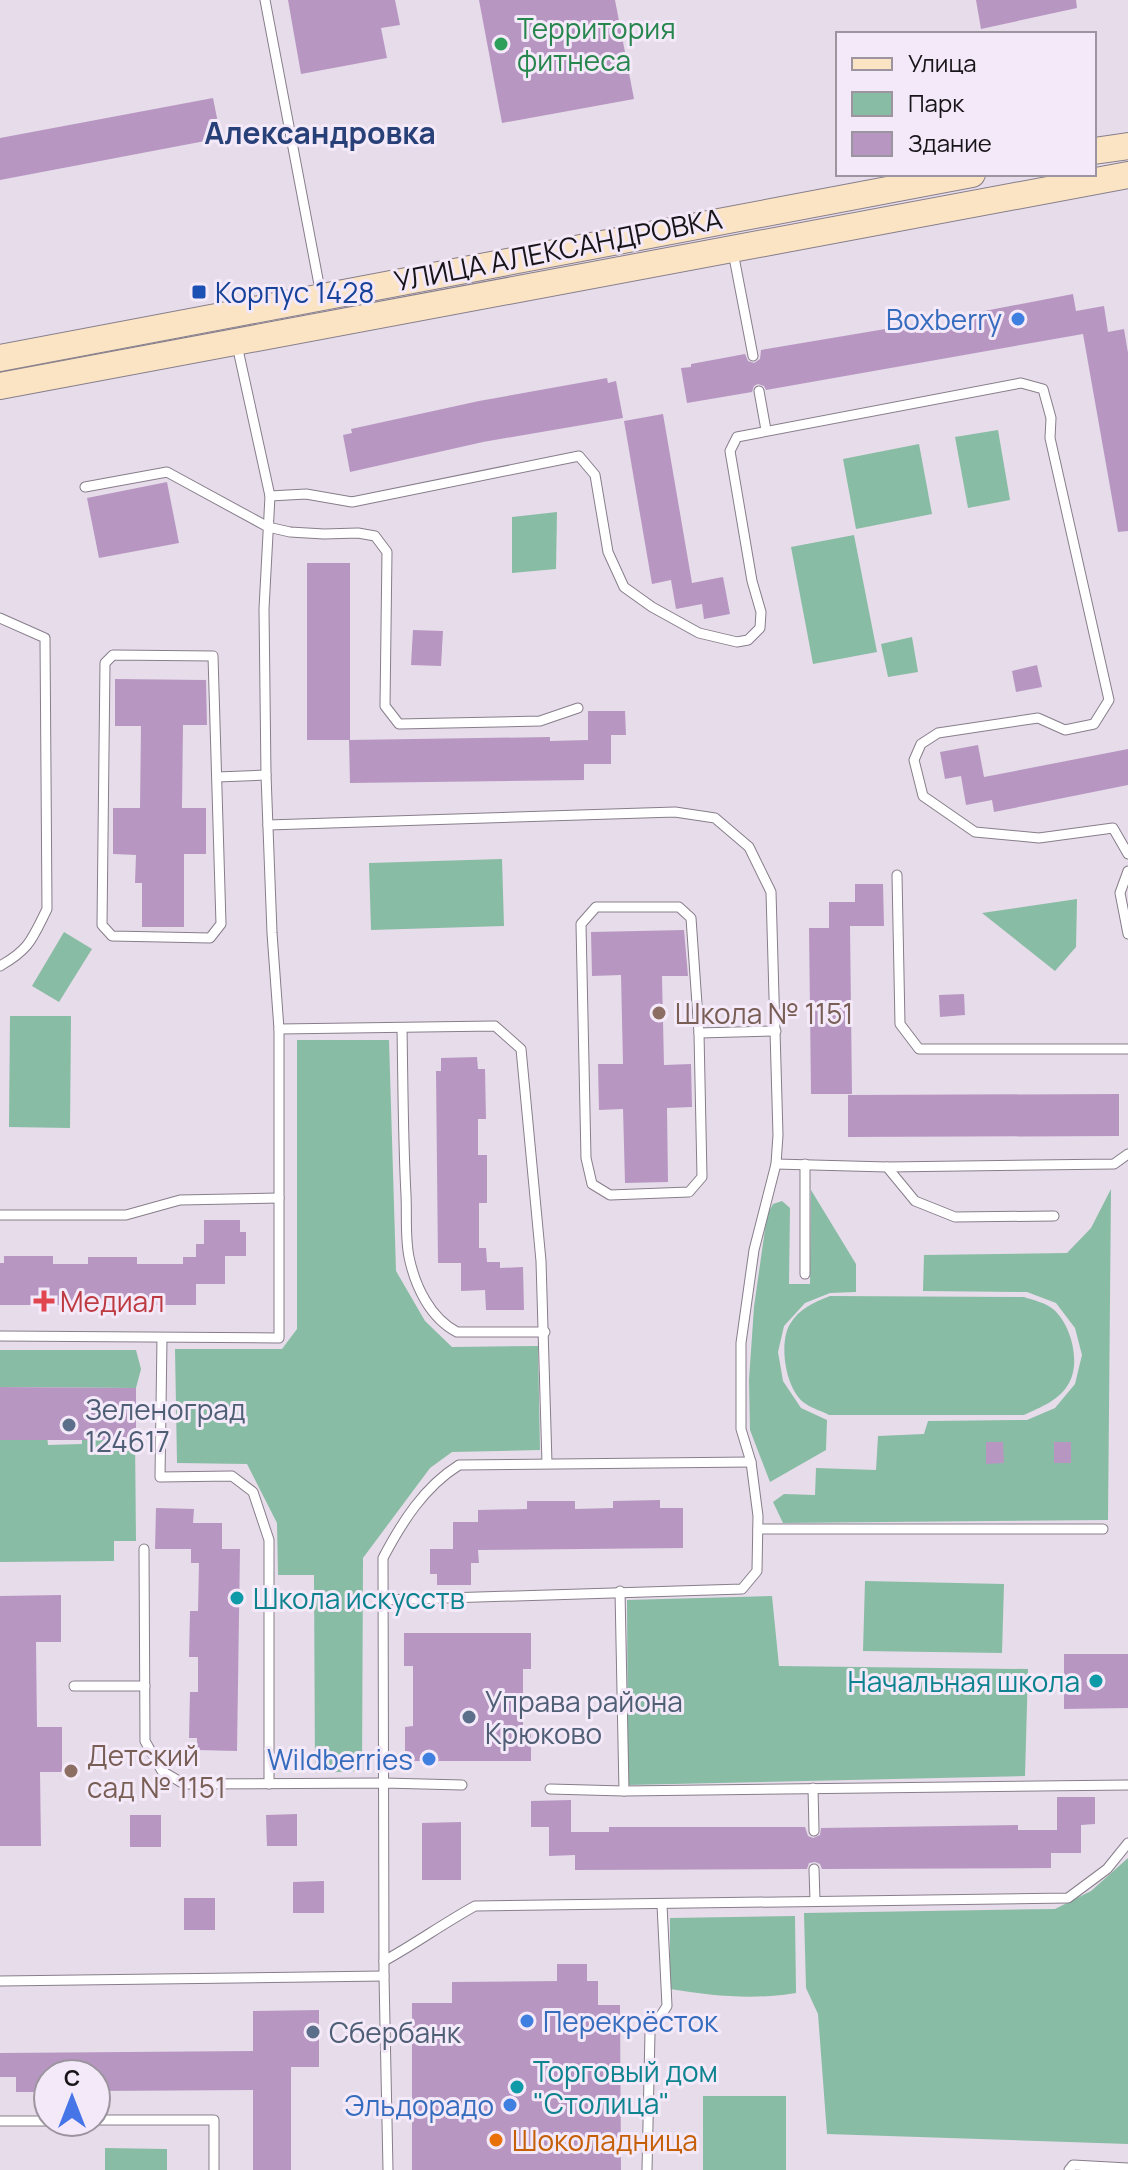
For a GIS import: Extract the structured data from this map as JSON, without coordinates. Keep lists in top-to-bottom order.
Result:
{
  "streets": {
    "main road": ["УЛИЦА АЛЕКСАНДРОВКА"]
  },
  "districts": ["Александровка"],
  "places": {
    "other": [
      "Территория фитнеса",
      "Boxberry",
      "Школа № 1151",
      "Зеленоград 124617",
      "Школа искусств",
      "Начальная школа",
      "Управа района Крюково",
      "Wildberries",
      "Детский сад № 1151",
      "Перекрёсток",
      "Сбербанк",
      "Торговый дом \"Столица\"",
      "Эльдорадо",
      "Шоколадница"
    ],
    "transit": ["Корпус 1428"],
    "health": ["Медиал"]
  },
  "legend": ["Улица", "Парк", "Здание"],
  "north": "top"
}
